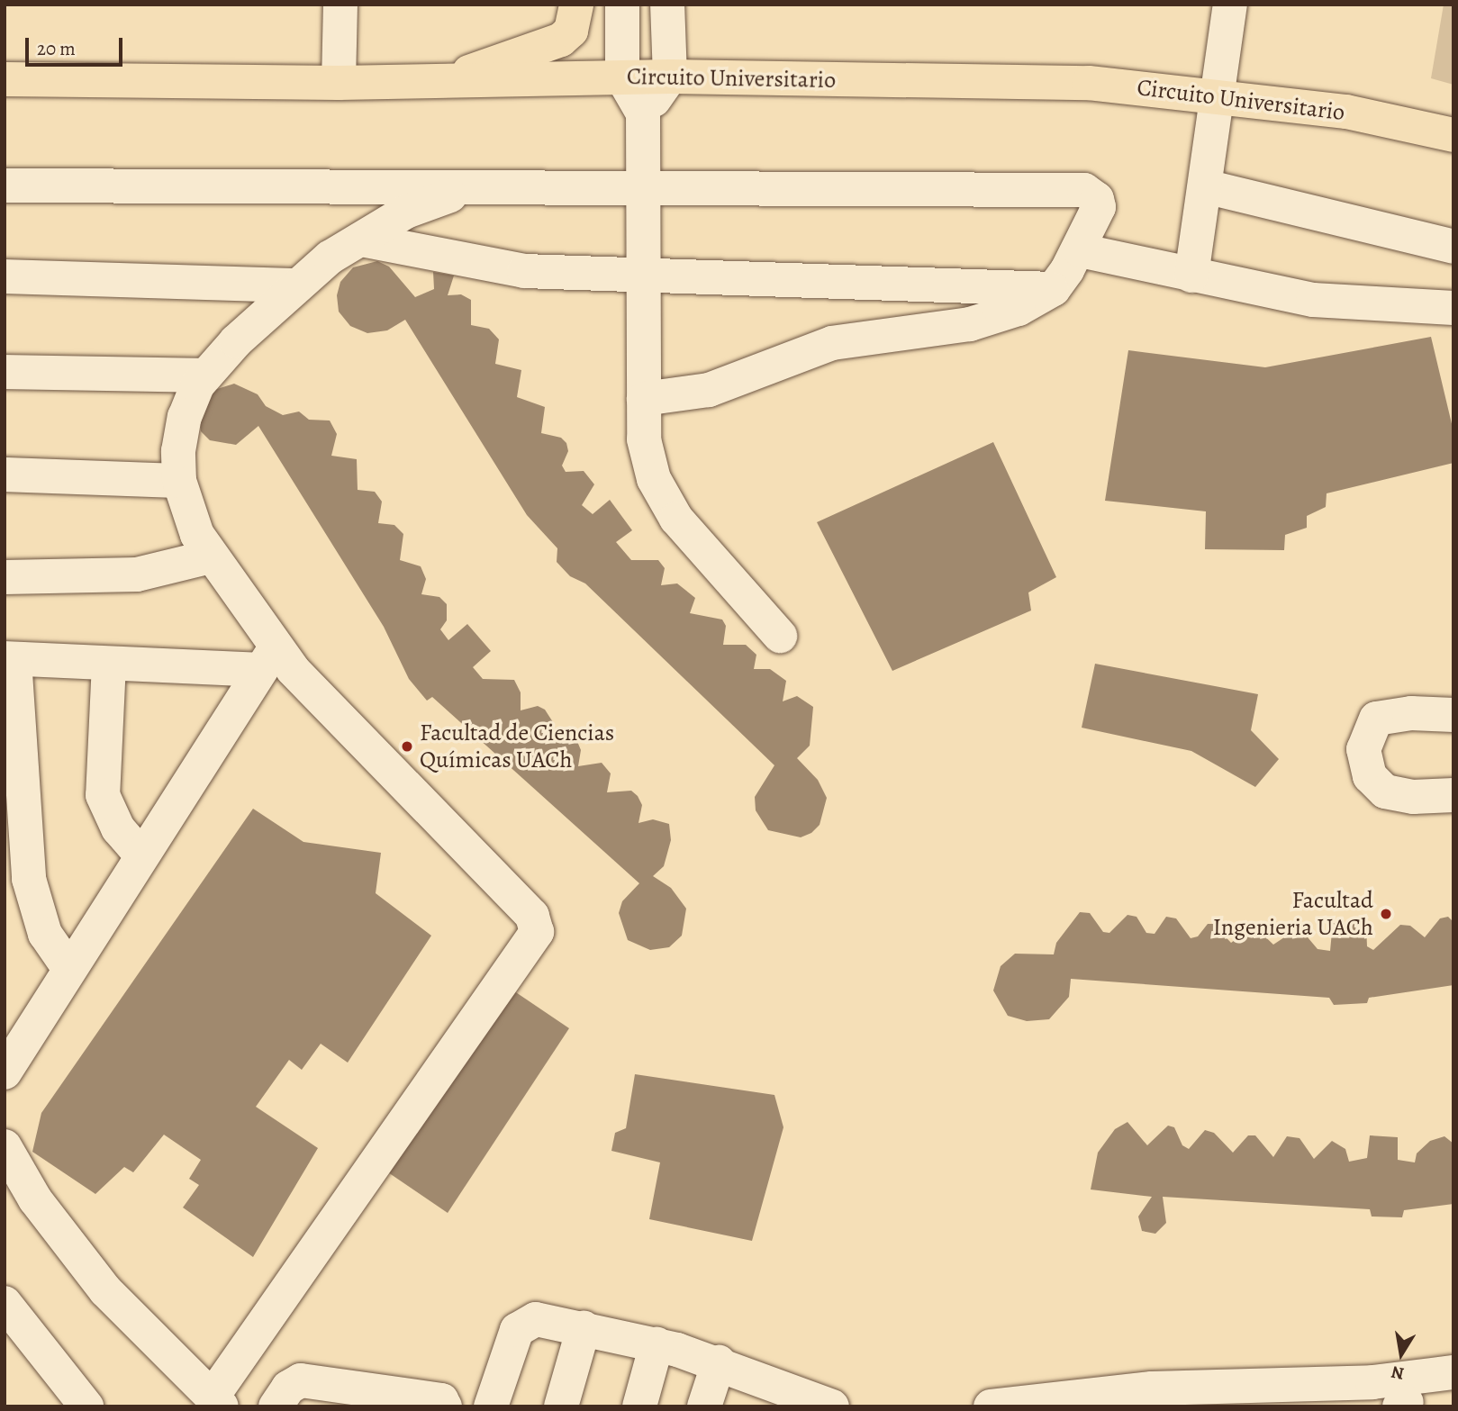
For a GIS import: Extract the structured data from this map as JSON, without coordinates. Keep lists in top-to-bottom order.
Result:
{
  "streets": {
    "main road": ["Circuito Universitario"]
  },
  "places": ["Facultad de Ciencias Químicas UACh", "Facultad Ingenieria UACh"],
  "scale_bar": "20 m",
  "north": "bottom"
}
